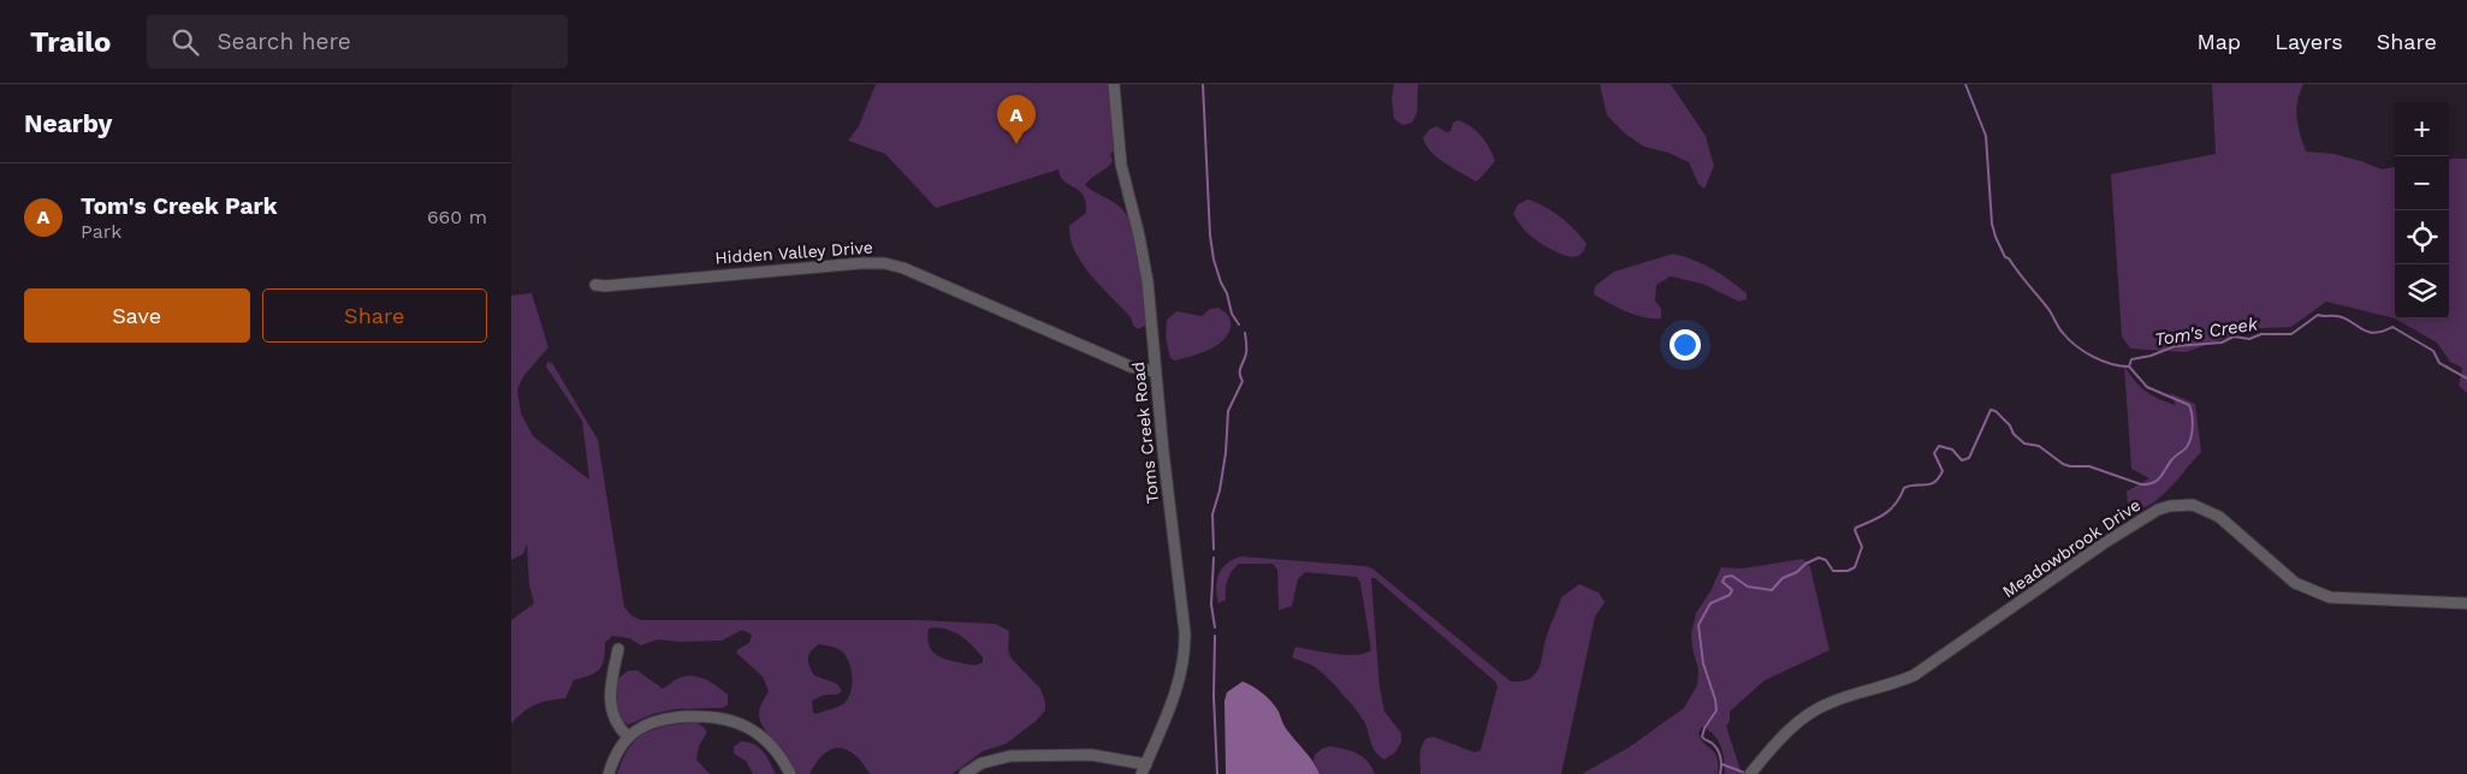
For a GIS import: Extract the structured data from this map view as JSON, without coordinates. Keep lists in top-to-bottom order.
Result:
{
  "streets": {
    "street": ["Hidden Valley Drive", "Toms Creek Road", "Meadowbrook Drive"]
  },
  "crossings": [
    ["Hidden Valley Drive", "Toms Creek Road"]
  ],
  "water": ["Tom's Creek"],
  "page": {
    "header": "Trailo",
    "search": "Search here",
    "nav": ["Map", "Layers", "Share"],
    "heading": "Nearby",
    "pins": "A",
    "map_buttons": ["+", "−"],
    "list": [
      {
        "mark": "A",
        "name": "Tom's Creek Park",
        "note": "Park",
        "value": "660 m"
      }
    ],
    "buttons": ["Save", "Share"]
  }
}
